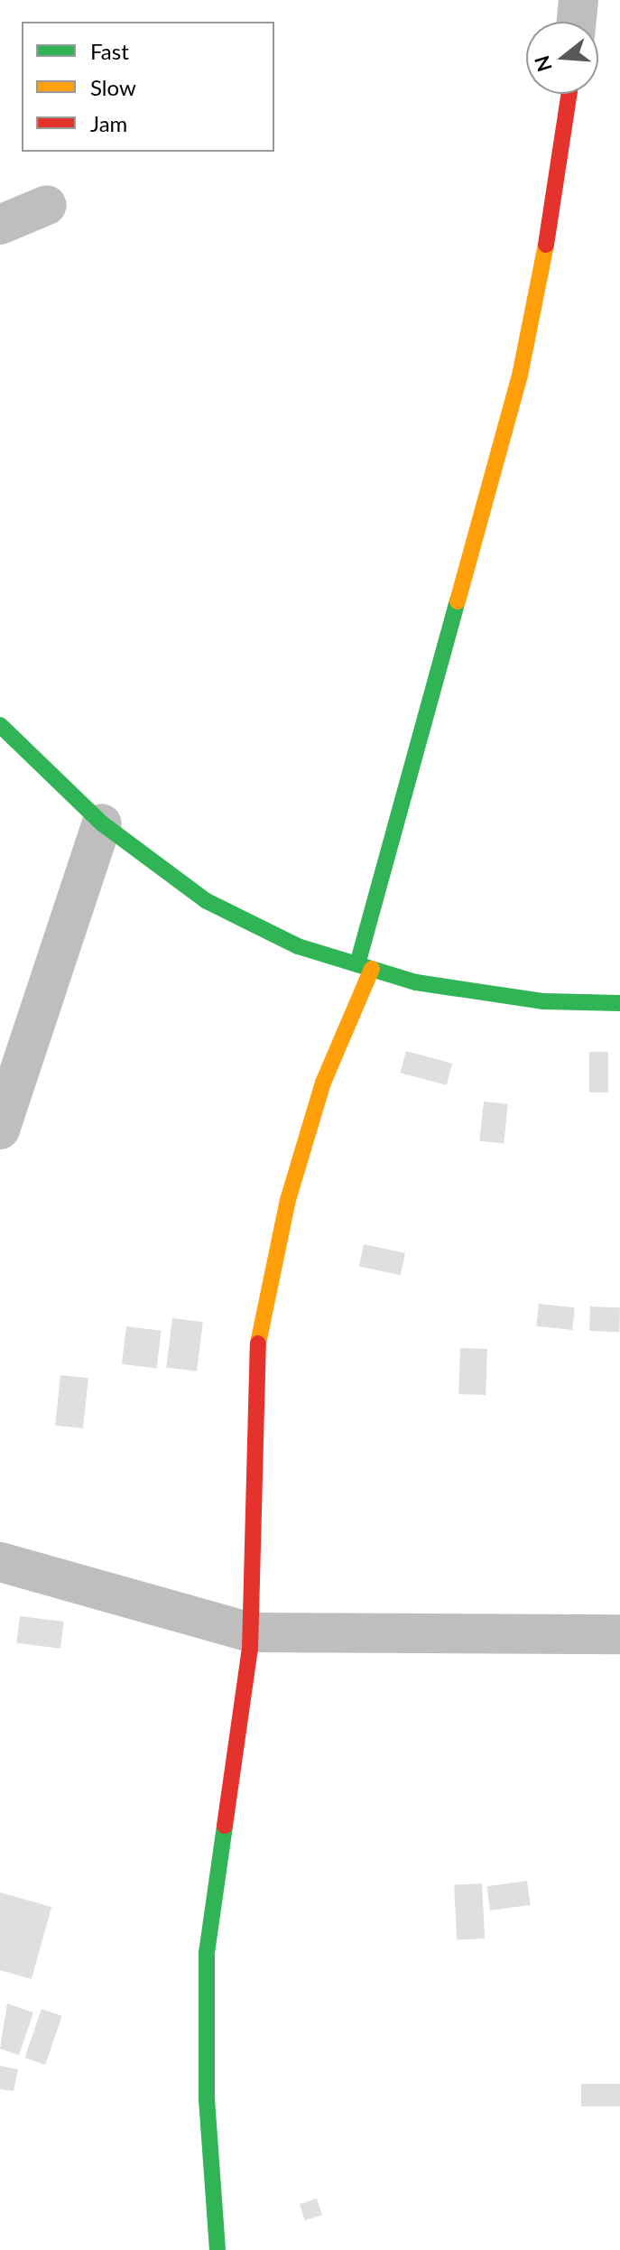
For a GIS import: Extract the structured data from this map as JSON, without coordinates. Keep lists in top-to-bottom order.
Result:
{
  "legend": ["Fast", "Slow", "Jam"],
  "north": "left"
}
